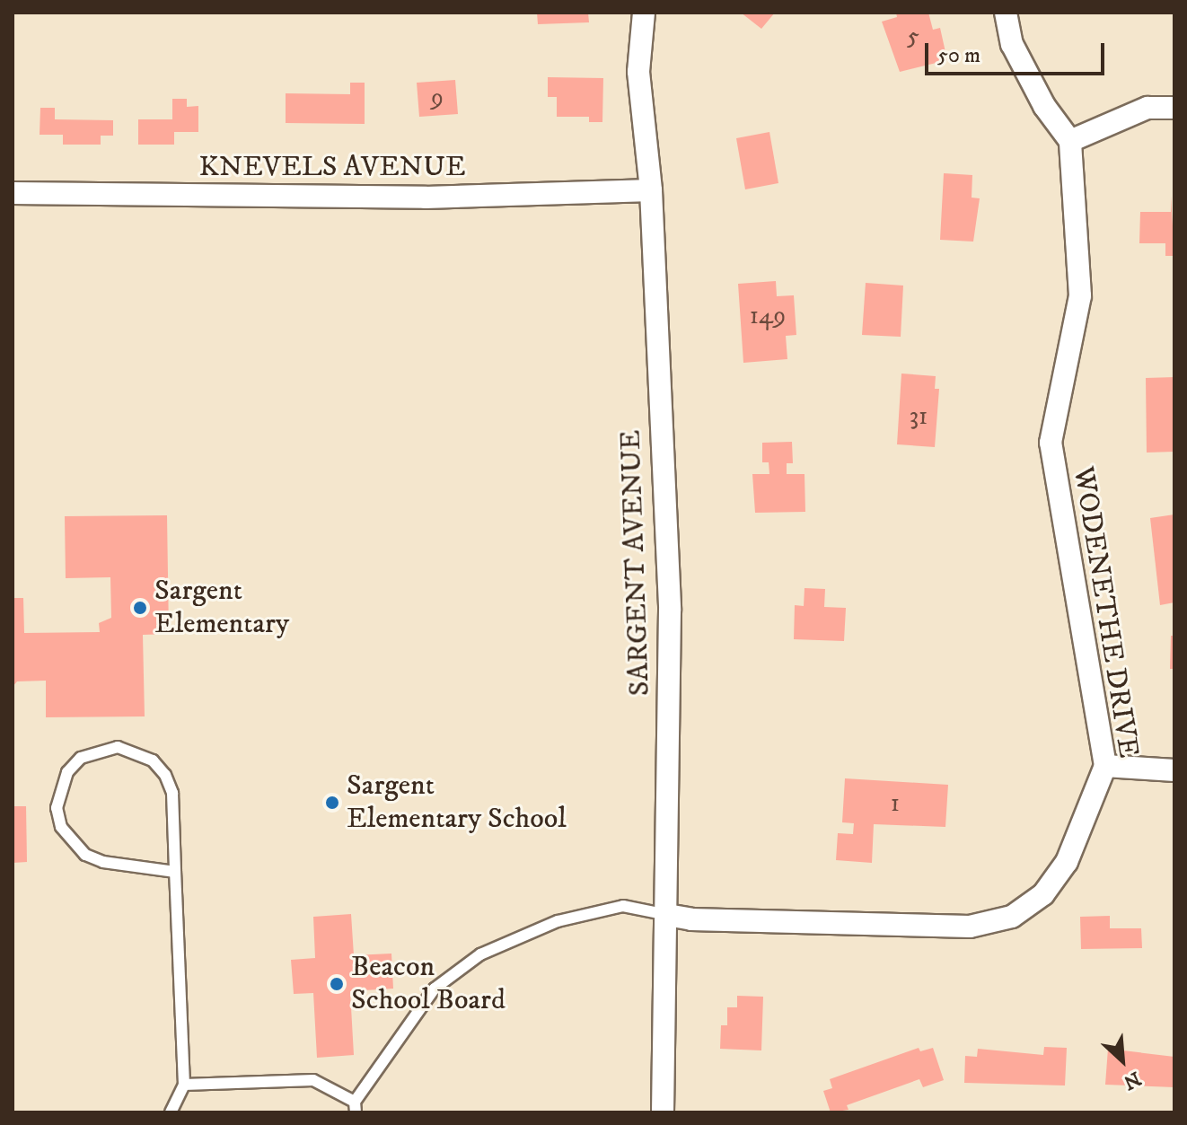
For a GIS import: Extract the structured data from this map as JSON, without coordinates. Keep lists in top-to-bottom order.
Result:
{
  "streets": {
    "street": ["KNEVELS AVENUE", "SARGENT AVENUE", "WODENETHE DRIVE"]
  },
  "crossings": [
    ["KNEVELS AVENUE", "SARGENT AVENUE"],
    ["SARGENT AVENUE", "WODENETHE DRIVE"]
  ],
  "places": ["Sargent Elementary", "Sargent Elementary School", "Beacon School Board"],
  "house_numbers": [
    "5",
    "9",
    "149",
    "31",
    "1"
  ],
  "scale_bar": "50 m",
  "north": "bottom right"
}
